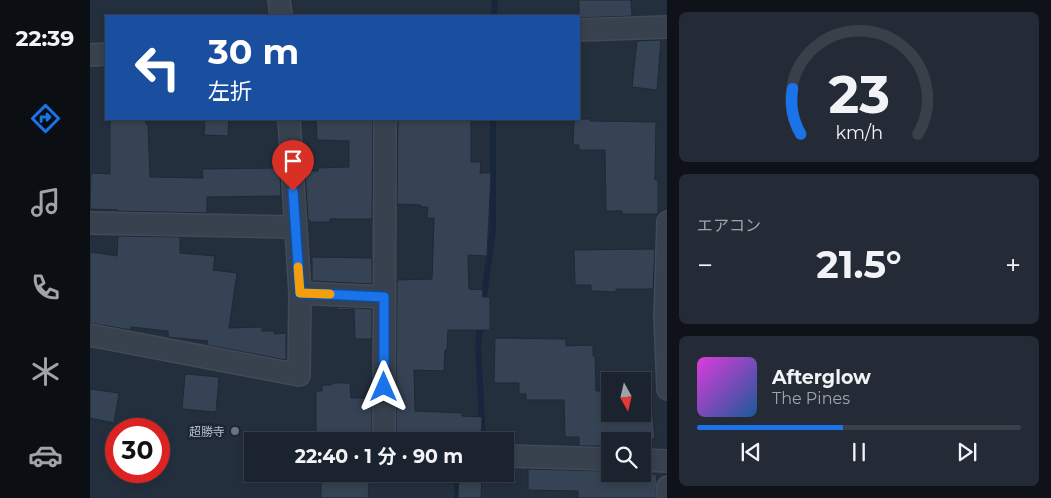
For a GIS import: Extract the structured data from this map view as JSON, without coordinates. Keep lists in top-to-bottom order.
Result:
{
  "places": ["超勝寺"],
  "north": "bottom",
  "page": {
    "tabs": "22:39",
    "turn": ["30 m", "左折"],
    "tile": "エアコン",
    "heat": ["−", "21.5°", "+"],
    "song": ["Afterglow", "The Pines"],
    "limit": "30",
    "trip": "22:40 · 1 分 · 90 m",
    "gauge": ["23", "km/h"]
  }
}
